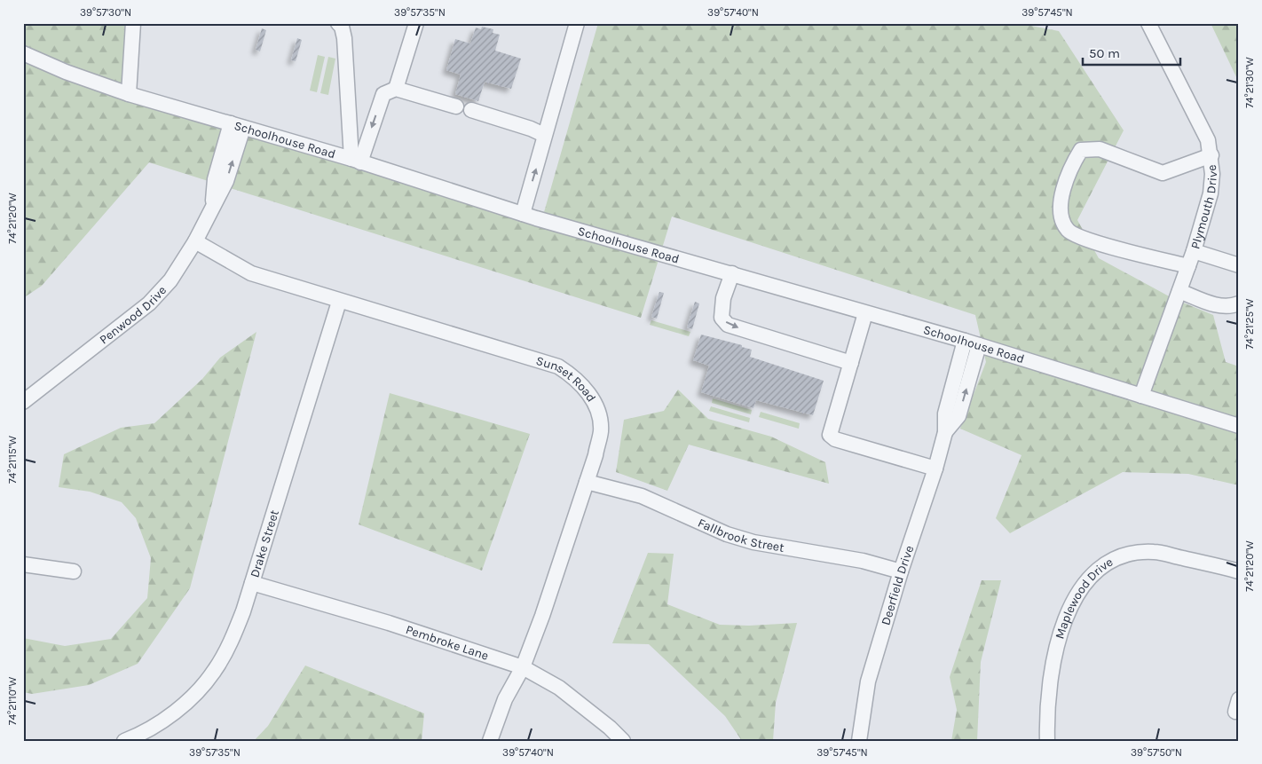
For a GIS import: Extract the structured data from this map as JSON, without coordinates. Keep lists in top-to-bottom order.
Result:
{
  "streets": {
    "street": [
      "Schoolhouse Road",
      "Plymouth Drive",
      "Penwood Drive",
      "Sunset Road",
      "Fallbrook Street",
      "Drake Street",
      "Deerfield Drive",
      "Maplewood Drive",
      "Pembroke Lane"
    ]
  },
  "crossings": [
    ["Schoolhouse Road", "Plymouth Drive"],
    ["Schoolhouse Road", "Penwood Drive"],
    ["Schoolhouse Road", "Deerfield Drive"],
    ["Penwood Drive", "Sunset Road"],
    ["Sunset Road", "Fallbrook Street"],
    ["Sunset Road", "Drake Street"],
    ["Sunset Road", "Pembroke Lane"],
    ["Fallbrook Street", "Deerfield Drive"],
    ["Drake Street", "Pembroke Lane"]
  ],
  "scale_bar": "50 m",
  "coordinates": [
    "39°57'30\"N",
    "39°57'35\"N",
    "39°57'40\"N",
    "39°57'45\"N",
    "74°21'30\"W",
    "74°21'20\"W",
    "74°21'25\"W",
    "74°21'15\"W",
    "74°21'10\"W",
    "39°57'50\"N"
  ]
}
